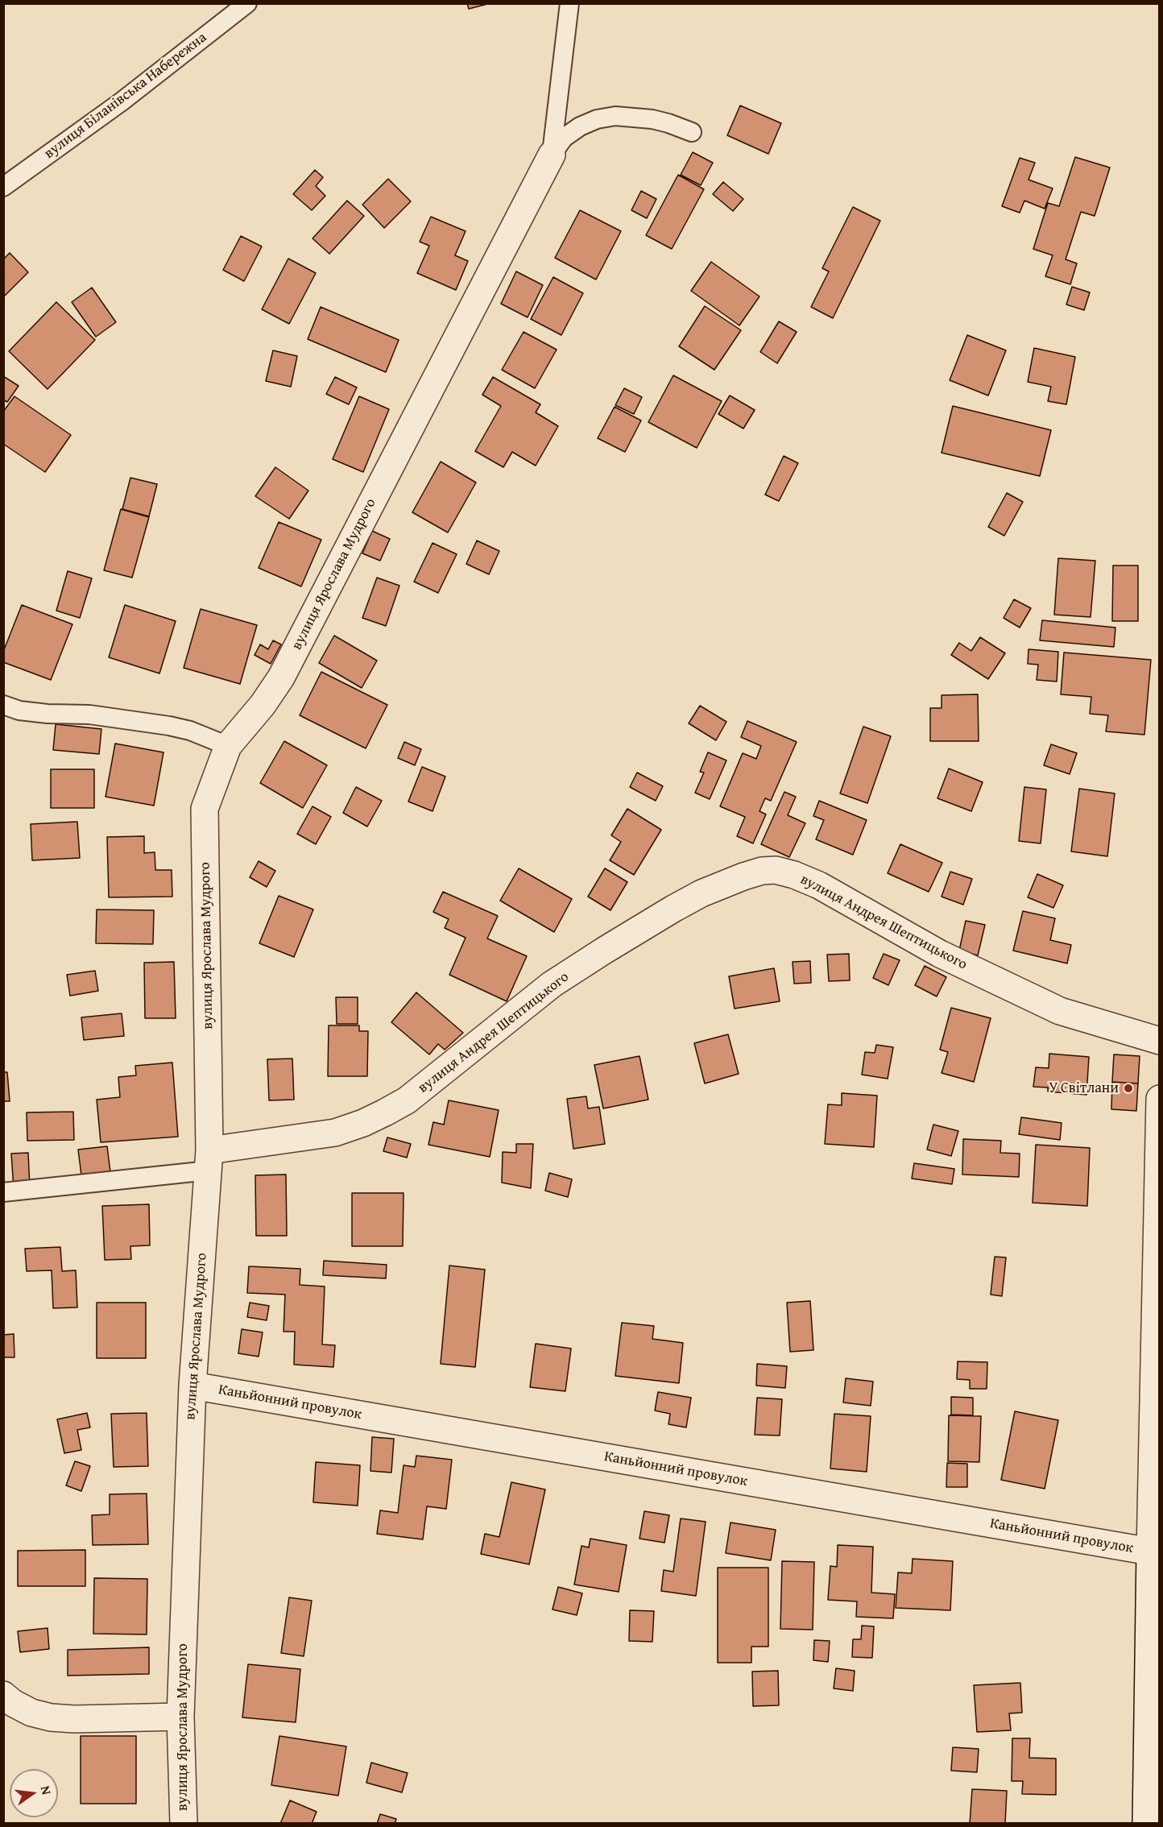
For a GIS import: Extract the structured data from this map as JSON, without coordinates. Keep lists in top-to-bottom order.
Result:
{
  "streets": {
    "street": ["вулиця Ярослава Мудрого", "вулиця Андрея Шептицького", "Каньйонний провулок"],
    "lane": ["вулиця Біланівська Набережна"]
  },
  "crossings": [
    ["вулиця Ярослава Мудрого", "вулиця Андрея Шептицького"],
    ["вулиця Ярослава Мудрого", "Каньйонний провулок"]
  ],
  "places": ["У Світлани"],
  "north": "right"
}
